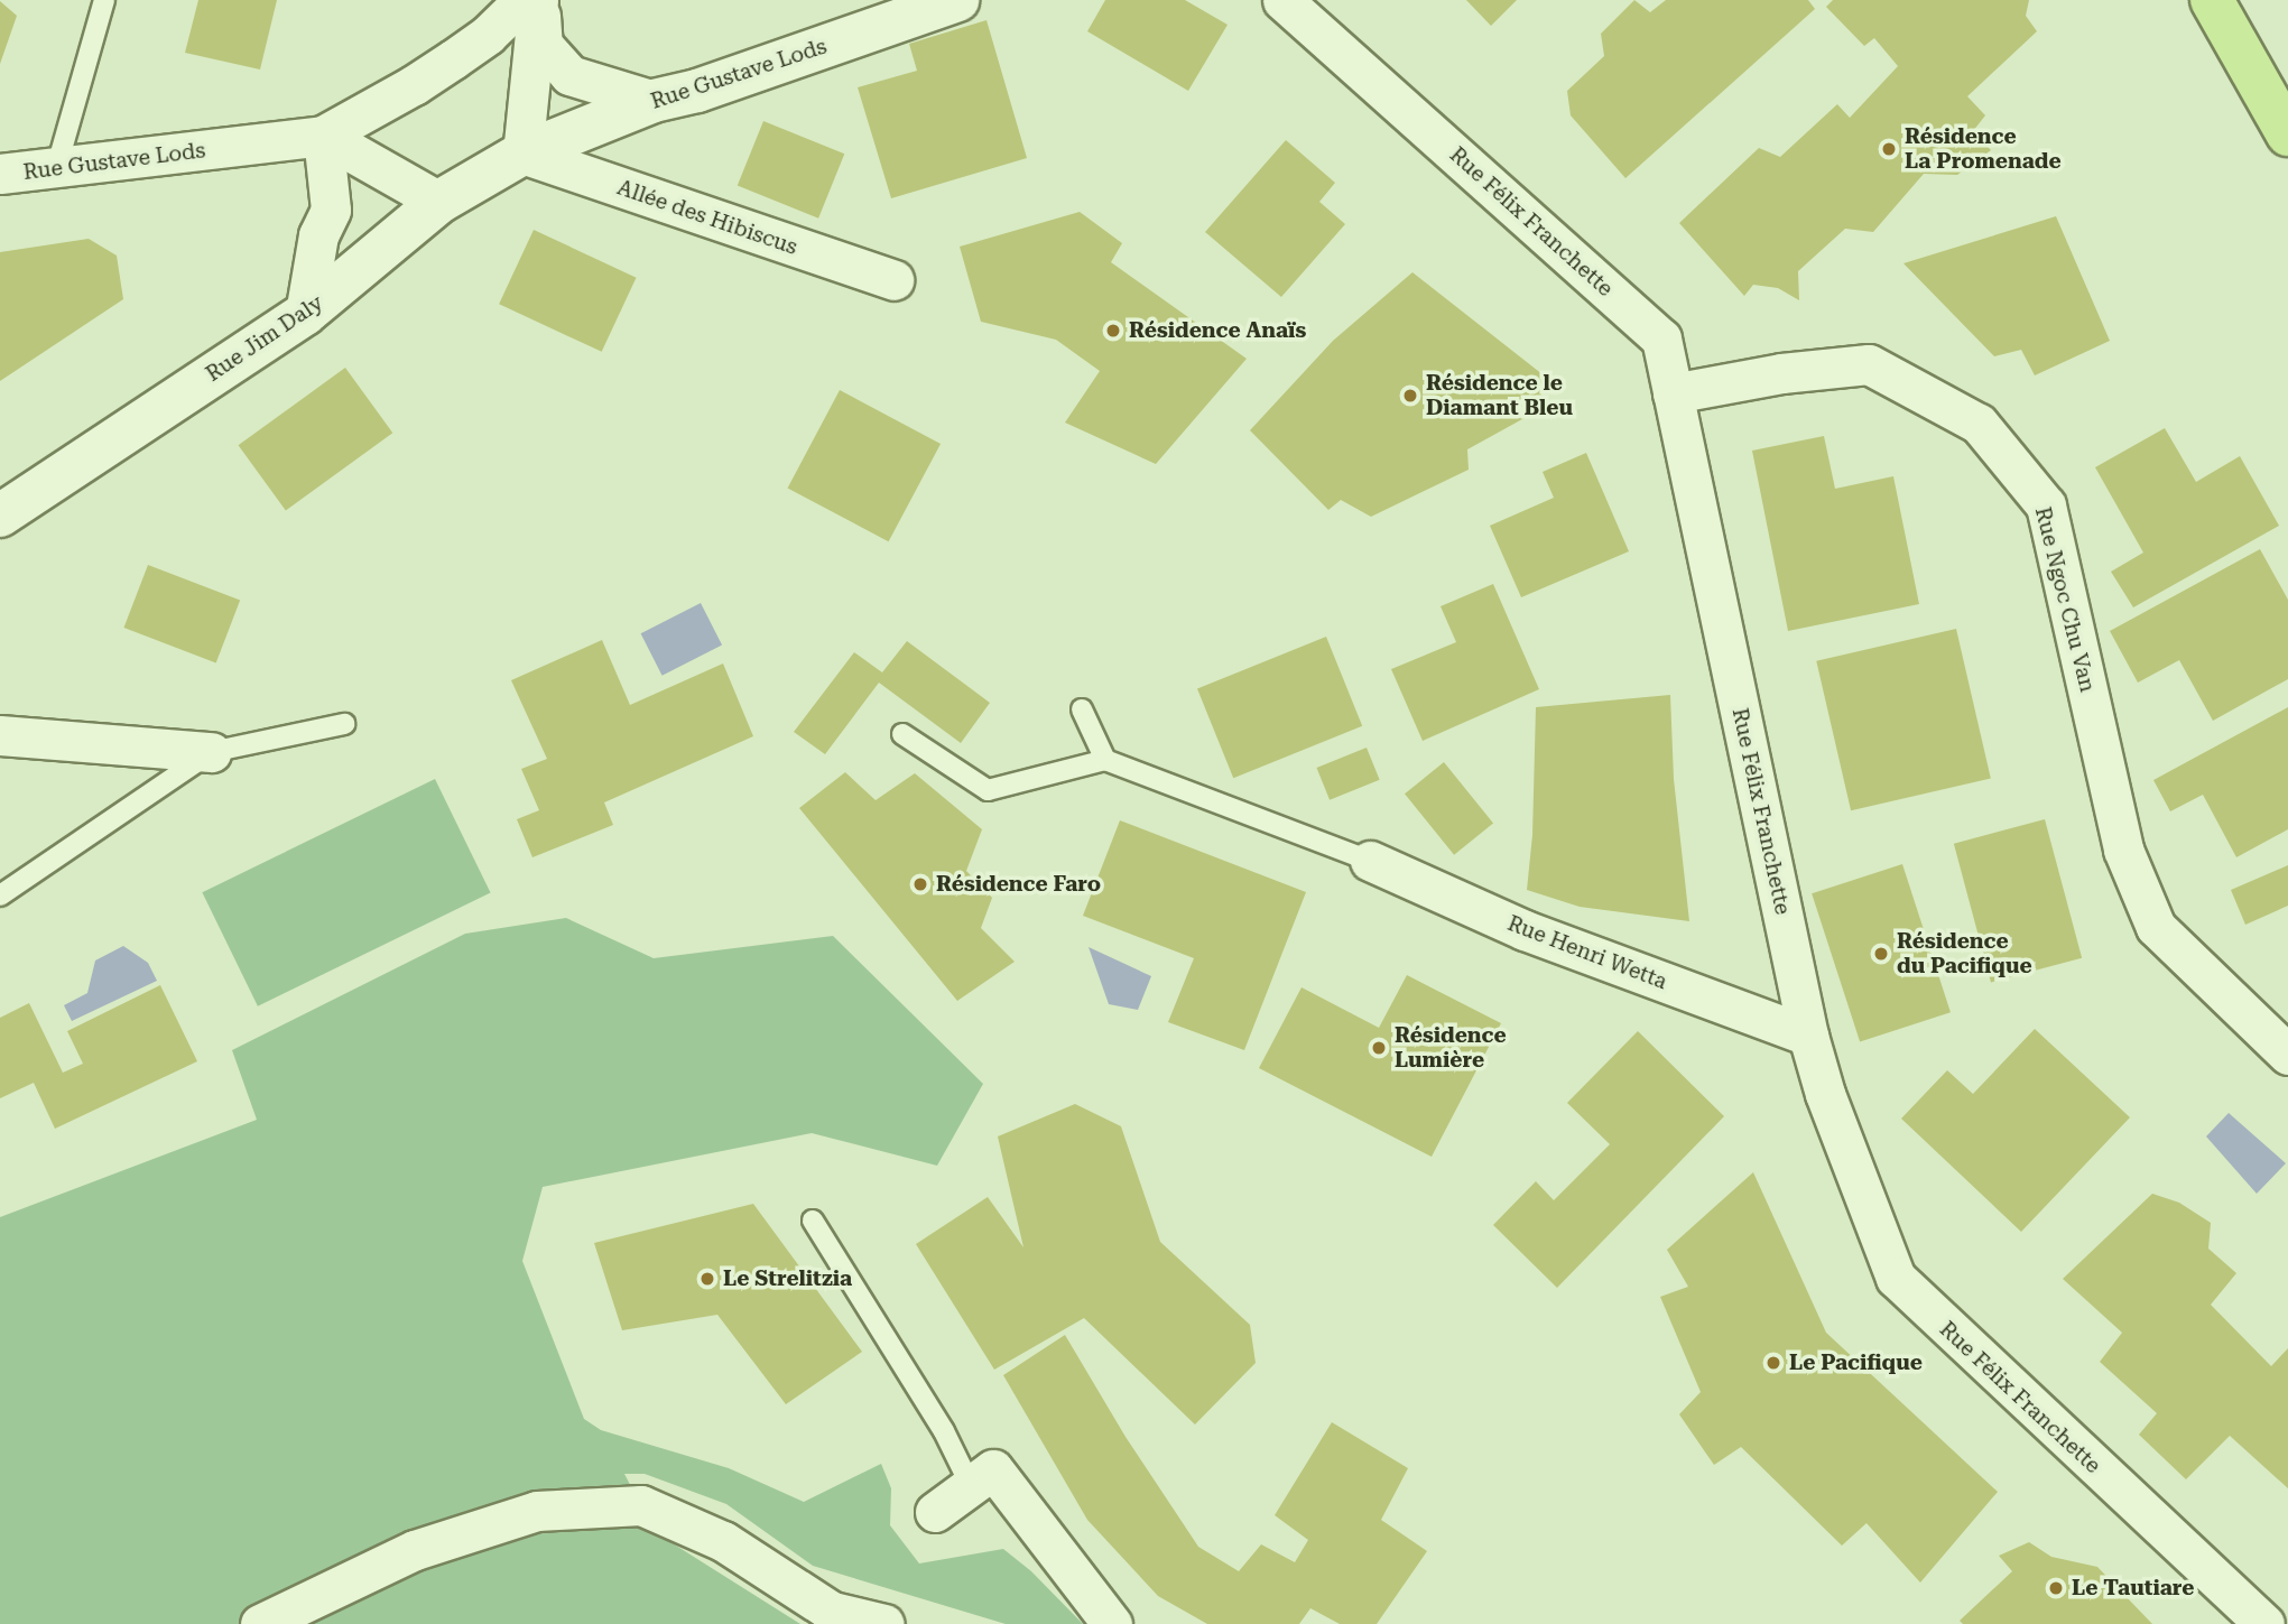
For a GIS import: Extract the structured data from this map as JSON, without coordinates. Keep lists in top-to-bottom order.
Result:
{
  "streets": {
    "street": [
      "Rue Gustave Lods",
      "Allée des Hibiscus",
      "Rue Félix Franchette",
      "Rue Jim Daly",
      "Rue Ngoc Chu Van",
      "Rue Henri Wetta"
    ]
  },
  "crossings": [
    ["Rue Gustave Lods", "Allée des Hibiscus"],
    ["Rue Gustave Lods", "Rue Jim Daly"],
    ["Allée des Hibiscus", "Rue Jim Daly"],
    ["Rue Félix Franchette", "Rue Ngoc Chu Van"],
    ["Rue Félix Franchette", "Rue Henri Wetta"]
  ],
  "places": [
    "Résidence La Promenade",
    "Résidence Anaïs",
    "Résidence le Diamant Bleu",
    "Résidence Faro",
    "Résidence du Pacifique",
    "Résidence Lumière",
    "Le Strelitzia",
    "Le Pacifique",
    "Le Tautiare"
  ]
}
